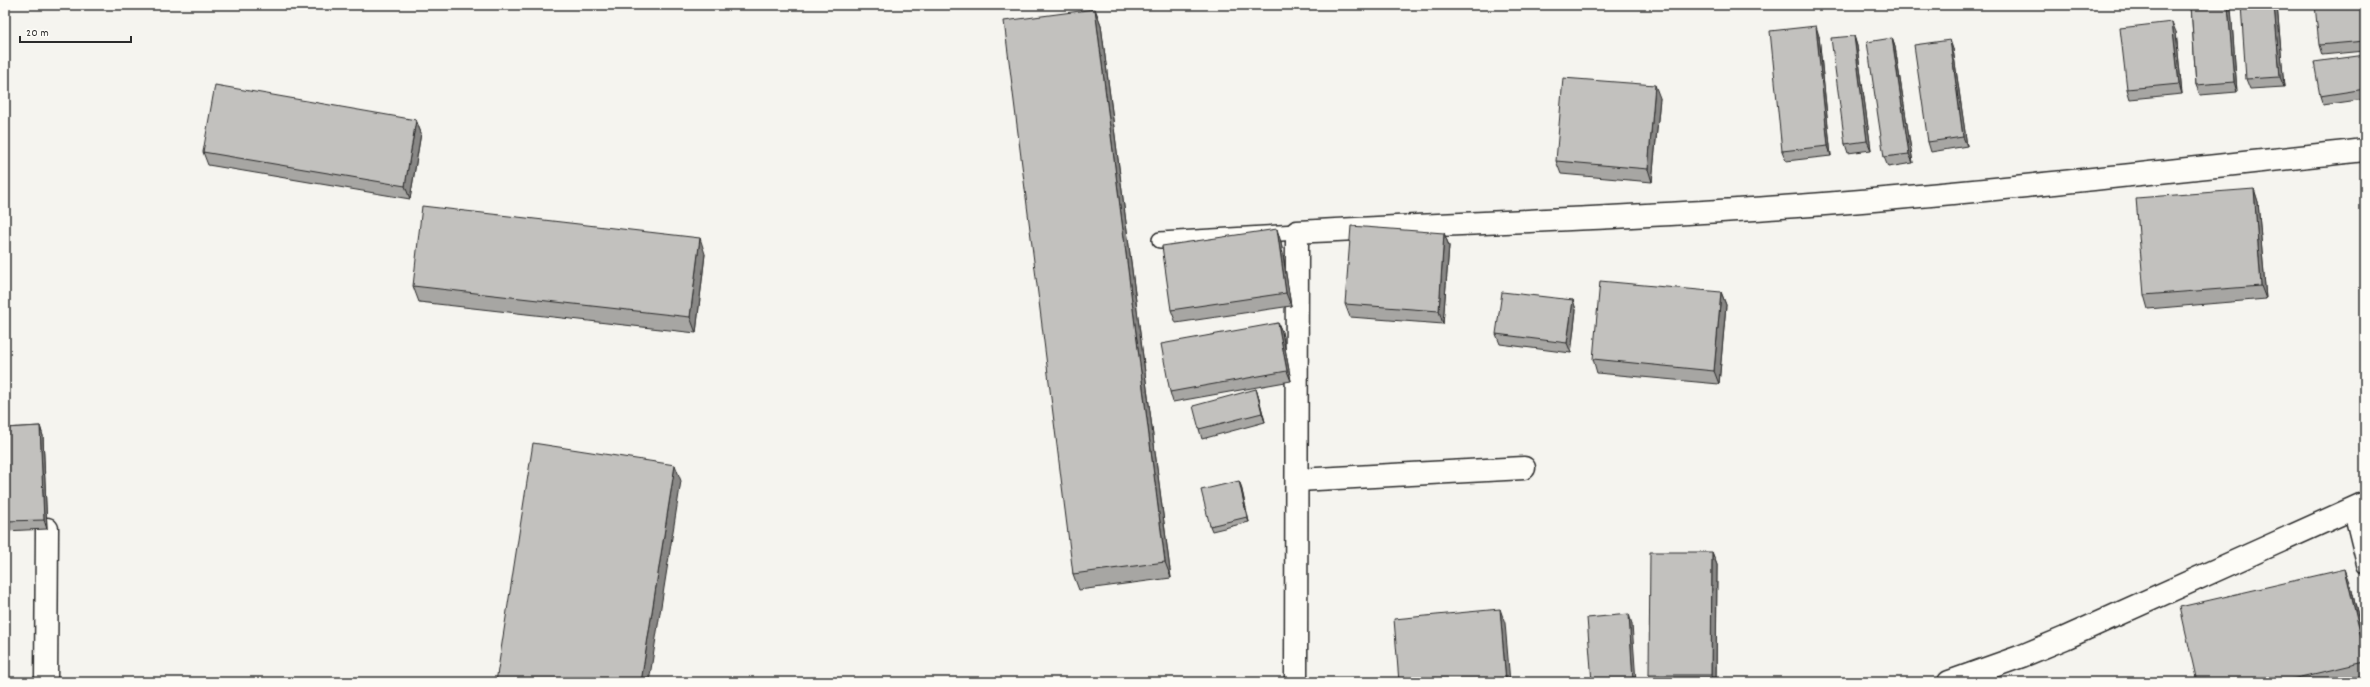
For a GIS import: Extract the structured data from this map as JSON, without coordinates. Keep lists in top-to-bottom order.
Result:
{
  "scale_bar": "20 m"
}
